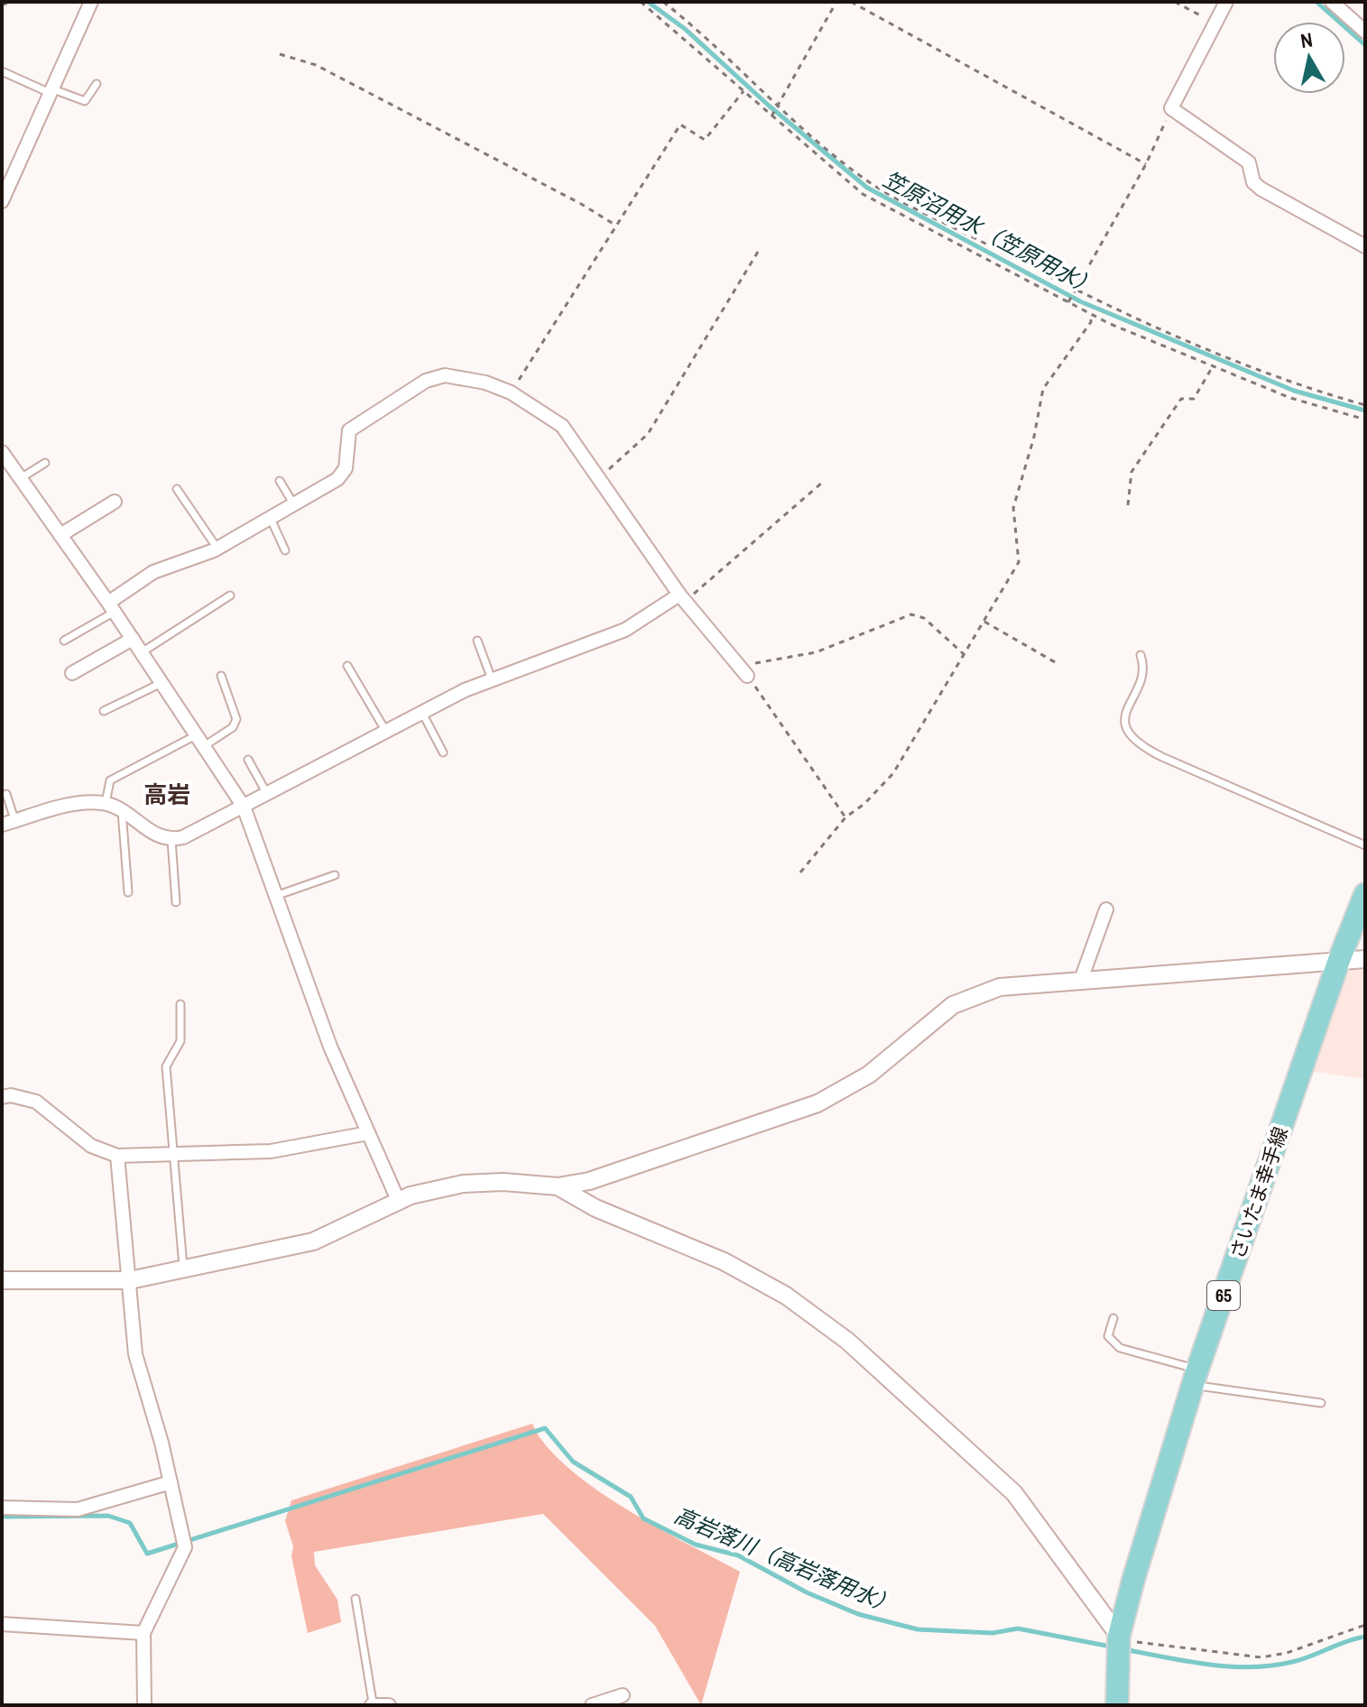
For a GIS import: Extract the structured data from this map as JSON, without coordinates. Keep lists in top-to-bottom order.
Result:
{
  "streets": {
    "main road": ["さいたま幸手線", "65"]
  },
  "districts": ["高岩"],
  "water": ["笠原沼用水（笠原用水）", "高岩落川（高岩落用水）"],
  "north": "top"
}
